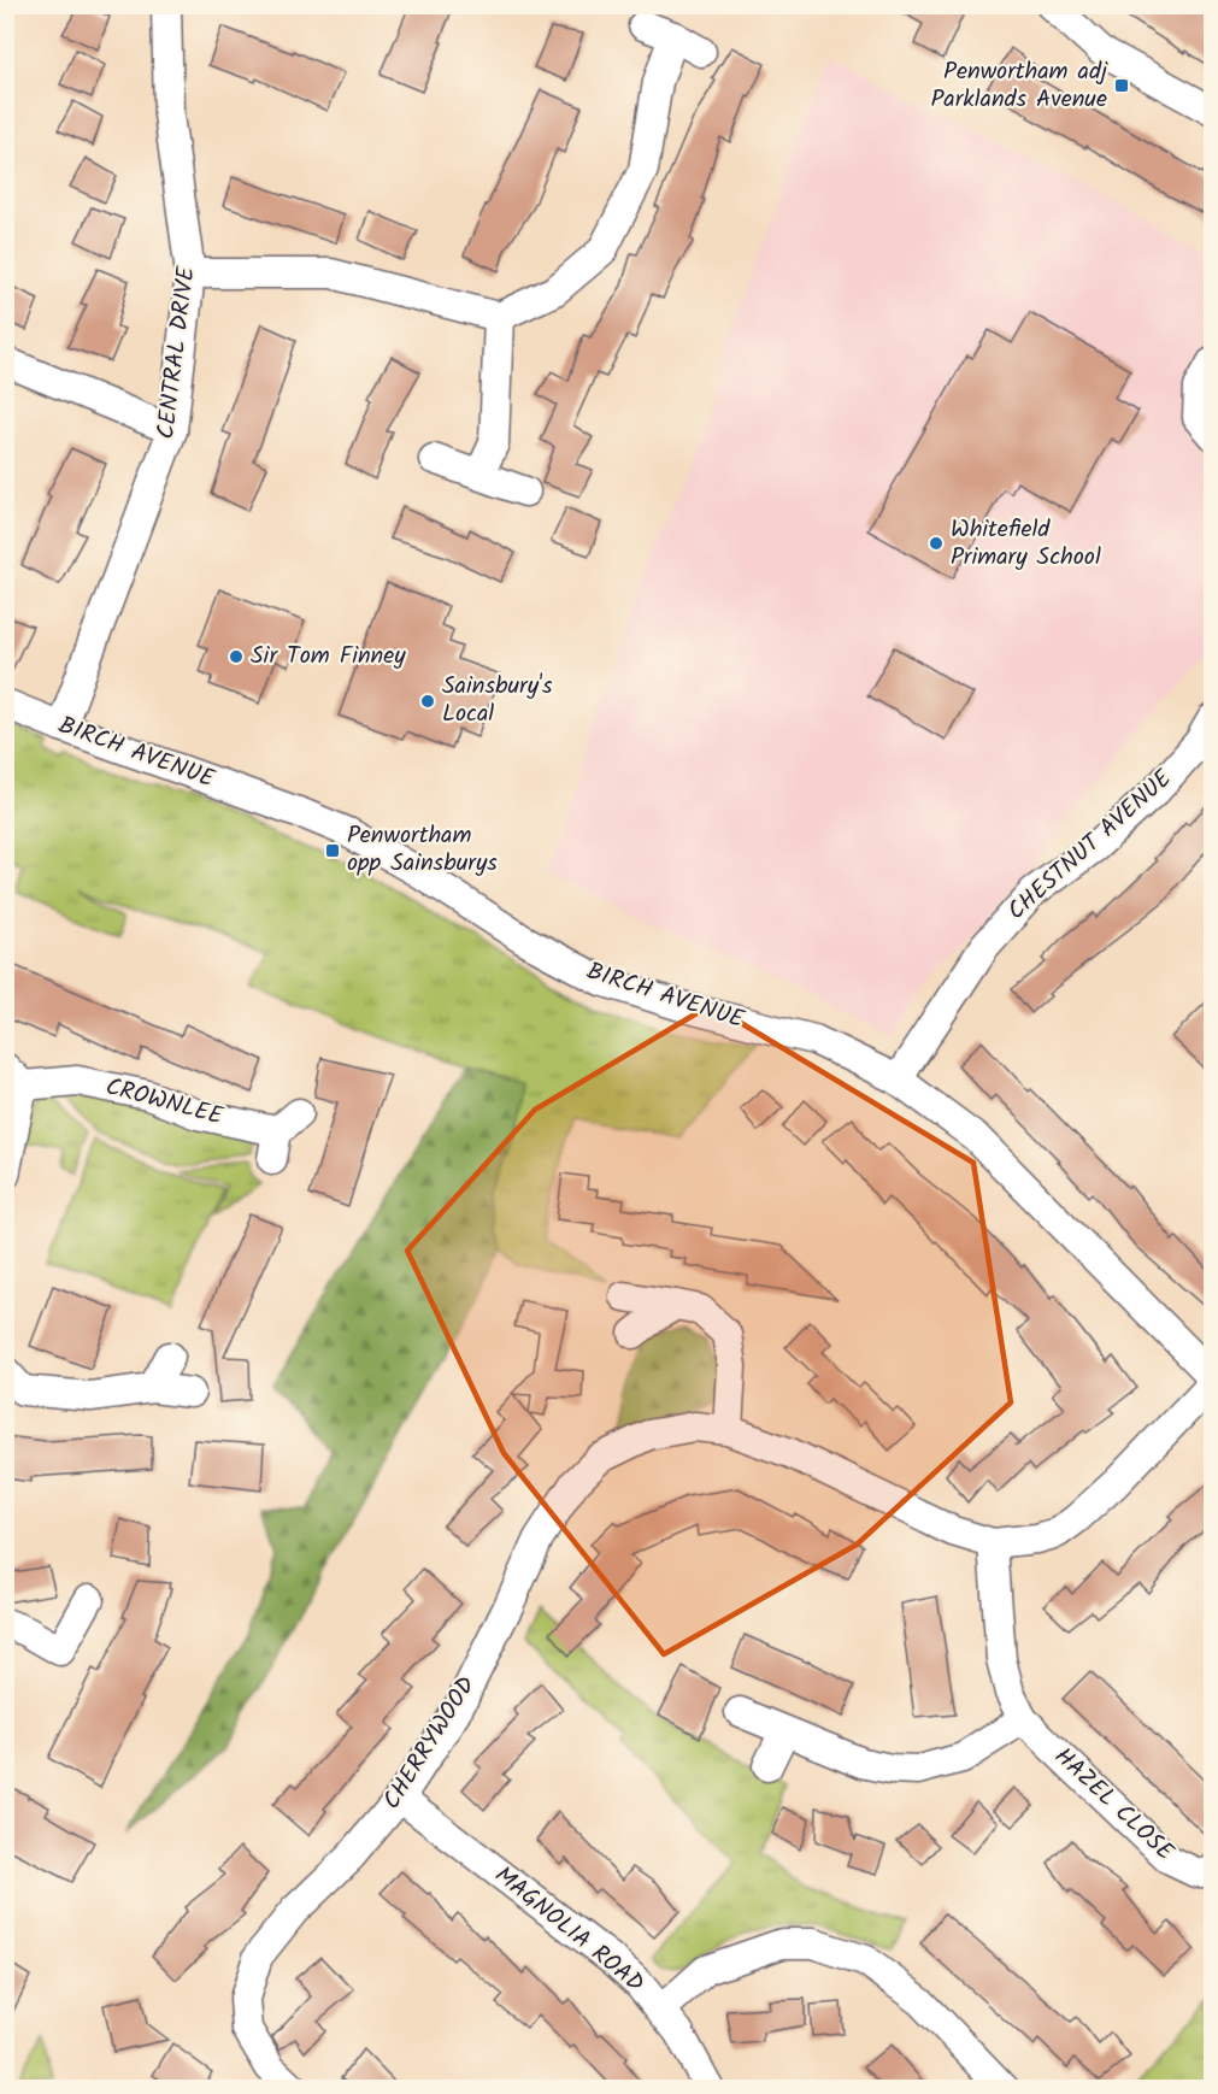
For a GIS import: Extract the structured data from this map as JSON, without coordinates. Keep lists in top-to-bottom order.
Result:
{
  "streets": {
    "street": [
      "CENTRAL DRIVE",
      "BIRCH AVENUE",
      "CHESTNUT AVENUE",
      "CROWNLEE",
      "CHERRYWOOD",
      "HAZEL CLOSE",
      "MAGNOLIA ROAD"
    ]
  },
  "crossings": [
    ["CENTRAL DRIVE", "BIRCH AVENUE"],
    ["BIRCH AVENUE", "CHESTNUT AVENUE"],
    ["CHERRYWOOD", "HAZEL CLOSE"],
    ["CHERRYWOOD", "MAGNOLIA ROAD"]
  ],
  "places": {
    "transit": ["Penwortham adj Parklands Avenue", "Penwortham opp Sainsburys"],
    "other": ["Whitefield Primary School", "Sir Tom Finney", "Sainsbury's Local"]
  }
}
